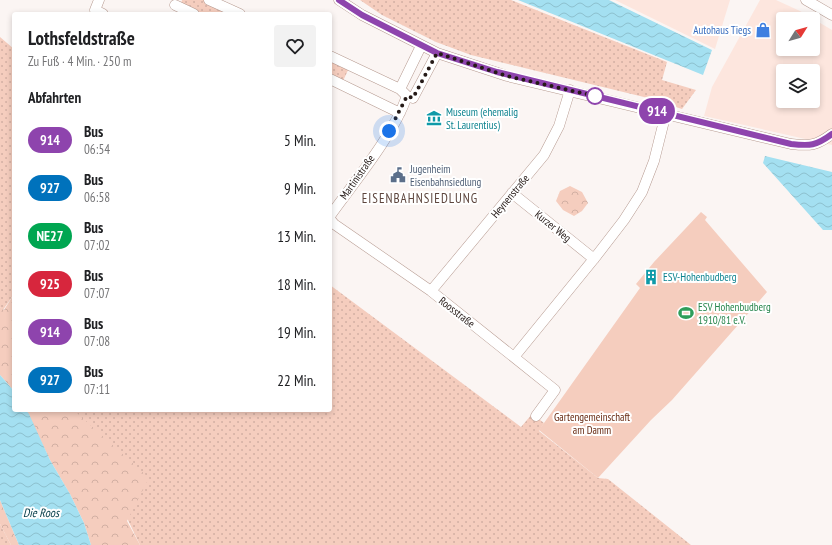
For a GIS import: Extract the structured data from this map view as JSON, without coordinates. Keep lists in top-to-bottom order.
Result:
{
  "streets": {
    "street": [
      "Martinistraße",
      "Heynenstraße",
      "Kurzer Weg",
      "Roosstraße"
    ]
  },
  "crossings": [
    ["Heynenstraße", "Kurzer Weg"],
    ["Heynenstraße", "Roosstraße"]
  ],
  "districts": ["EISENBAHNSIEDLUNG"],
  "water": ["Die Roos"],
  "parks": ["Gartengemeinschaft am Damm"],
  "places": {
    "shop": ["Autohaus Tiegs"],
    "museum": ["Museum (ehemalig St. Laurentius)"],
    "public building": ["Jugenheim Eisenbahnsiedlung"],
    "building": ["ESV-Hohenbudberg"],
    "sports": ["ESV Hohenbudberg 1910/81 e.V."]
  },
  "lines": ["bus line 914"],
  "north": "top right",
  "page": {
    "on_map": "914",
    "heading": [
      ["Lothsfeldstraße", "Zu Fuß · 4 Min. · 250 m"],
      "Abfahrten"
    ],
    "list": [
      {
        "mark": "914",
        "name": "Bus",
        "note": "06:54",
        "value": "5 Min."
      },
      {
        "mark": "927",
        "name": "Bus",
        "note": "06:58",
        "value": "9 Min."
      },
      {
        "mark": "NE27",
        "name": "Bus",
        "note": "07:02",
        "value": "13 Min."
      },
      {
        "mark": "925",
        "name": "Bus",
        "note": "07:07",
        "value": "18 Min."
      },
      {
        "mark": "914",
        "name": "Bus",
        "note": "07:08",
        "value": "19 Min."
      },
      {
        "mark": "927",
        "name": "Bus",
        "note": "07:11",
        "value": "22 Min."
      }
    ]
  }
}
